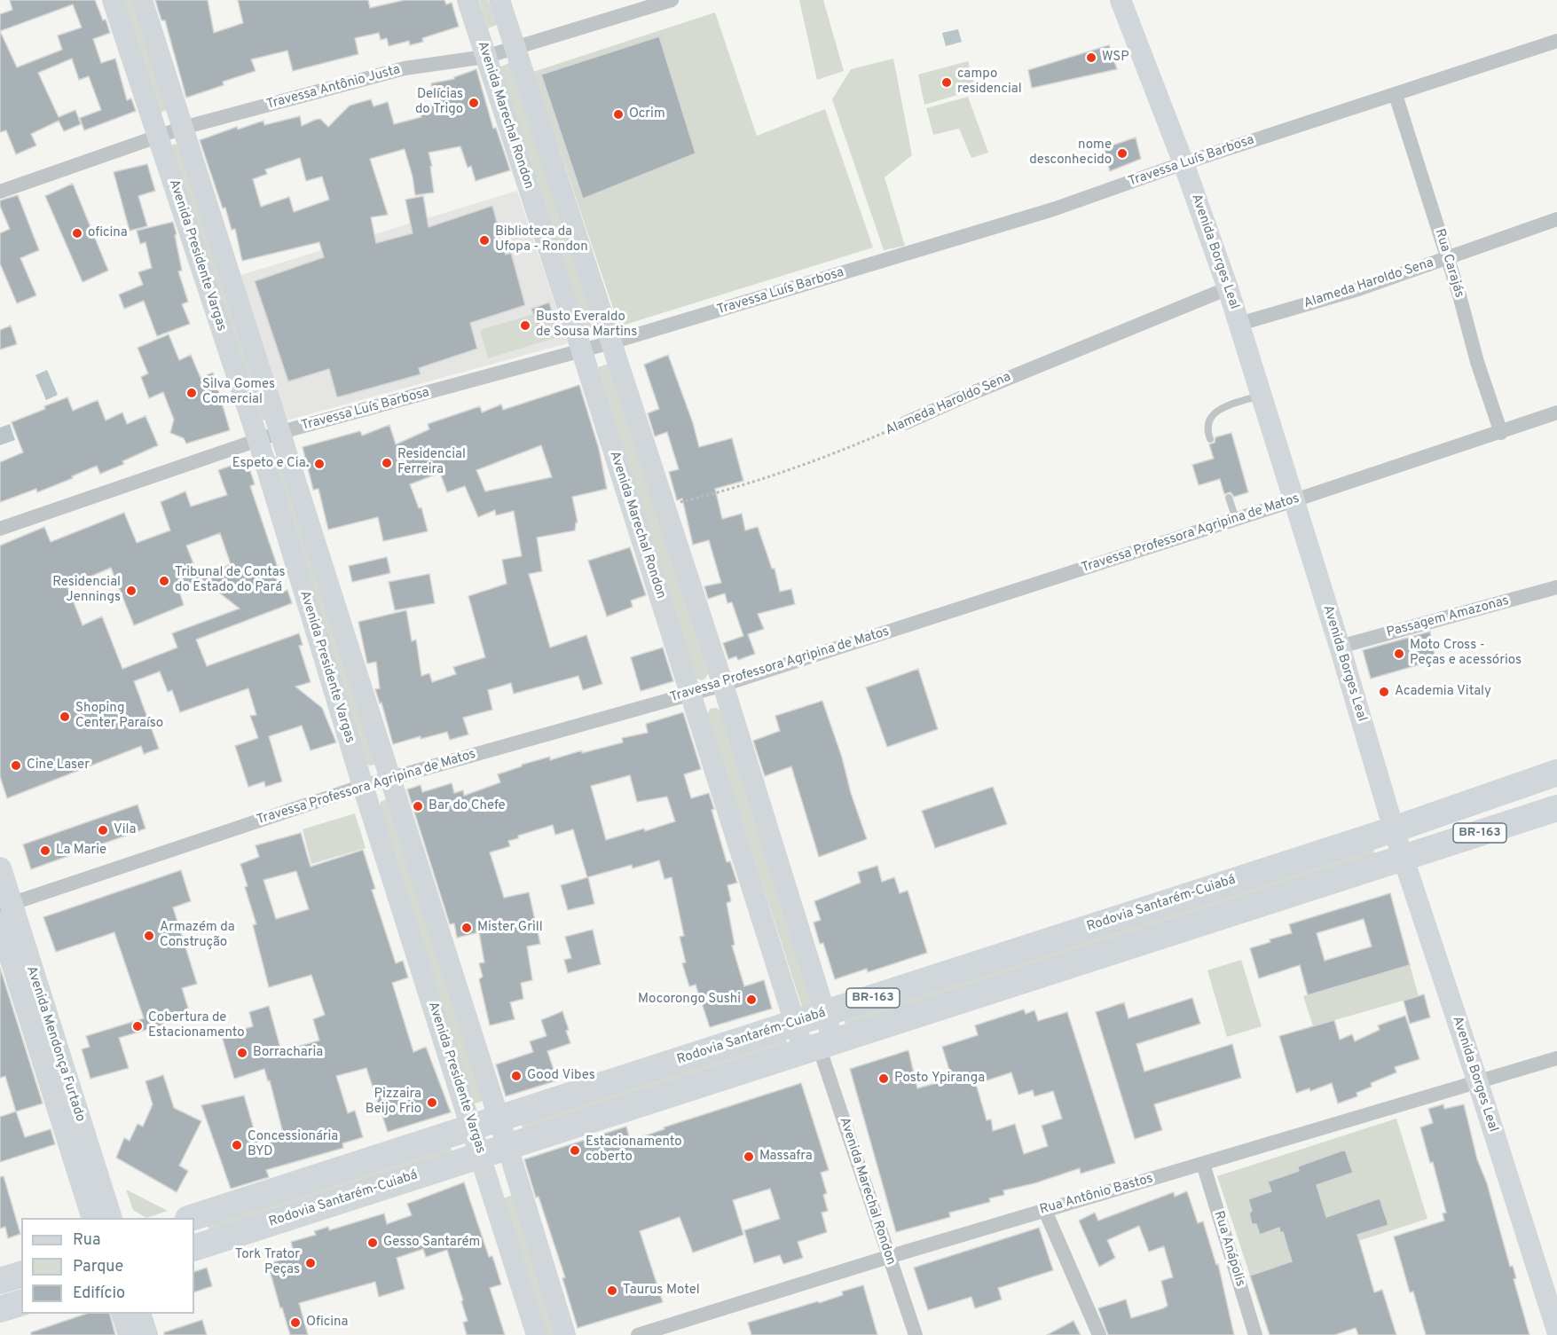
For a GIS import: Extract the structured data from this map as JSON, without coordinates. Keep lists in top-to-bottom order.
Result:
{
  "streets": {
    "highway": ["BR-163", "Rodovia Santarém-Cuiabá"],
    "main road": ["Avenida Mendonça Furtado"],
    "street": [
      "Travessa Antônio Justa",
      "Avenida Marechal Rondon",
      "Travessa Luís Barbosa",
      "Avenida Borges Leal",
      "Avenida Presidente Vargas",
      "Rua Carajás",
      "Alameda Haroldo Sena",
      "Travessa Professora Agripina de Matos",
      "Passagem Amazonas",
      "Rua Antônio Bastos",
      "Rua Anápolis"
    ]
  },
  "crossings": [
    ["Travessa Antônio Justa", "Avenida Marechal Rondon"],
    ["Travessa Antônio Justa", "Avenida Presidente Vargas"],
    ["Avenida Marechal Rondon", "Travessa Luís Barbosa"],
    ["Avenida Marechal Rondon", "Alameda Haroldo Sena"],
    ["Avenida Marechal Rondon", "Travessa Professora Agripina de Matos"],
    ["Avenida Marechal Rondon", "Rodovia Santarém-Cuiabá"],
    ["Avenida Marechal Rondon", "Rua Antônio Bastos"],
    ["Travessa Luís Barbosa", "Avenida Borges Leal"],
    ["Travessa Luís Barbosa", "Avenida Presidente Vargas"],
    ["Travessa Luís Barbosa", "Rua Carajás"],
    ["Avenida Borges Leal", "Alameda Haroldo Sena"],
    ["Avenida Borges Leal", "Travessa Professora Agripina de Matos"],
    ["Avenida Borges Leal", "Passagem Amazonas"],
    ["Avenida Borges Leal", "Rodovia Santarém-Cuiabá"],
    ["Avenida Borges Leal", "Rua Antônio Bastos"],
    ["Avenida Presidente Vargas", "Travessa Professora Agripina de Matos"],
    ["Avenida Presidente Vargas", "Rodovia Santarém-Cuiabá"],
    ["Rua Carajás", "Alameda Haroldo Sena"],
    ["Rua Carajás", "Travessa Professora Agripina de Matos"],
    ["Travessa Professora Agripina de Matos", "Avenida Mendonça Furtado"],
    ["Rua Antônio Bastos", "Rua Anápolis"]
  ],
  "places": [
    "WSP",
    "campo residencial",
    "Delícias do Trigo",
    "Ocrim",
    "nome desconhecido",
    "oficina",
    "Biblioteca da Ufopa - Rondon",
    "Busto Everaldo de Sousa Martins",
    "Silva Gomes Comercial",
    "Residencial Ferreira",
    "Espeto e Cia.",
    "Tribunal de Contas do Estado do Pará",
    "Residencial Jennings",
    "Moto Cross - Peças e acessórios",
    "Academia Vitaly",
    "Shoping Center Paraíso",
    "Cine Laser",
    "Bar do Chefe",
    "Vila",
    "La Marie",
    "Mister Grill",
    "Armazém da Construção",
    "Mocorongo Sushi",
    "Cobertura de Estacionamento",
    "Borracharia",
    "Good Vibes",
    "Posto Ypiranga",
    "Pizzaira Beijo Frio",
    "Concessionária BYD",
    "Estacionamento coberto",
    "Massafra",
    "Gesso Santarém",
    "Tork Trator Peças",
    "Taurus Motel",
    "Oficina"
  ],
  "legend": ["Rua", "Parque", "Edifício"]
}
